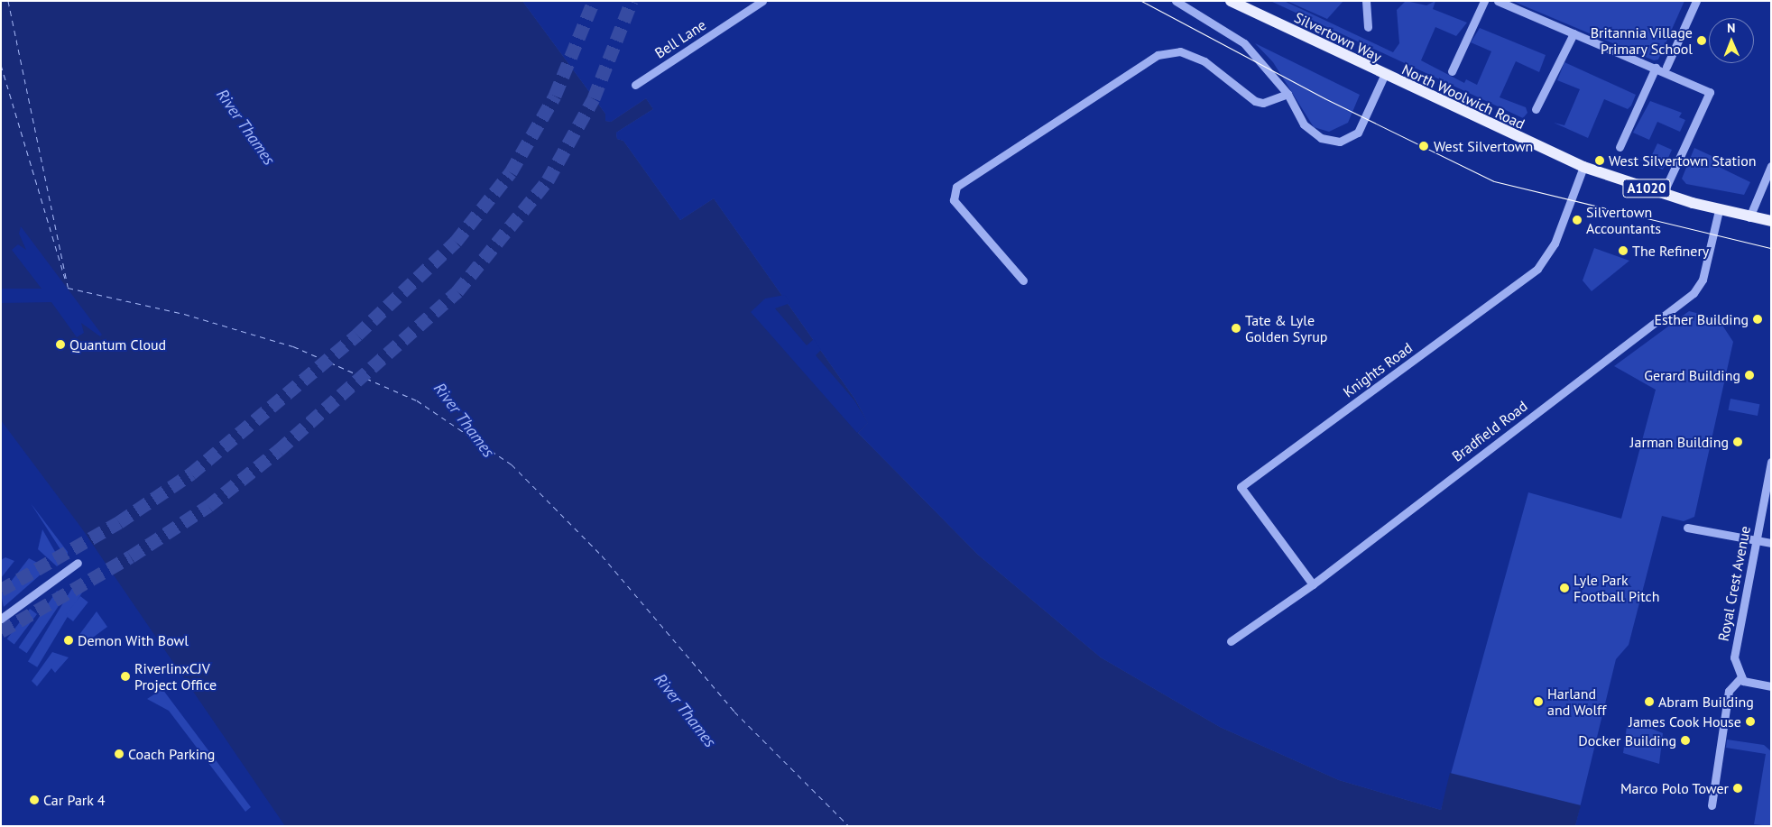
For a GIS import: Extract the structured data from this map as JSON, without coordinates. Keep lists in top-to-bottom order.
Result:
{
  "streets": {
    "main road": ["Silvertown Way", "North Woolwich Road", "A1020"],
    "street": [
      "Bell Lane",
      "Knights Road",
      "Bradfield Road",
      "Royal Crest Avenue"
    ]
  },
  "crossings": [
    ["Silvertown Way", "North Woolwich Road"],
    ["North Woolwich Road", "Knights Road"],
    ["North Woolwich Road", "Bradfield Road"],
    ["Knights Road", "Bradfield Road"]
  ],
  "water": ["River Thames"],
  "places": [
    "Britannia Village Primary School",
    "West Silvertown",
    "West Silvertown Station",
    "Silvertown Accountants",
    "The Refinery",
    "Esther Building",
    "Tate & Lyle Golden Syrup",
    "Quantum Cloud",
    "Gerard Building",
    "Jarman Building",
    "Lyle Park Football Pitch",
    "Demon With Bowl",
    "RiverlinxCJV Project Office",
    "Harland and Wolff",
    "Abram Building",
    "James Cook House",
    "Docker Building",
    "Coach Parking",
    "Marco Polo Tower",
    "Car Park 4"
  ],
  "north": "top"
}
